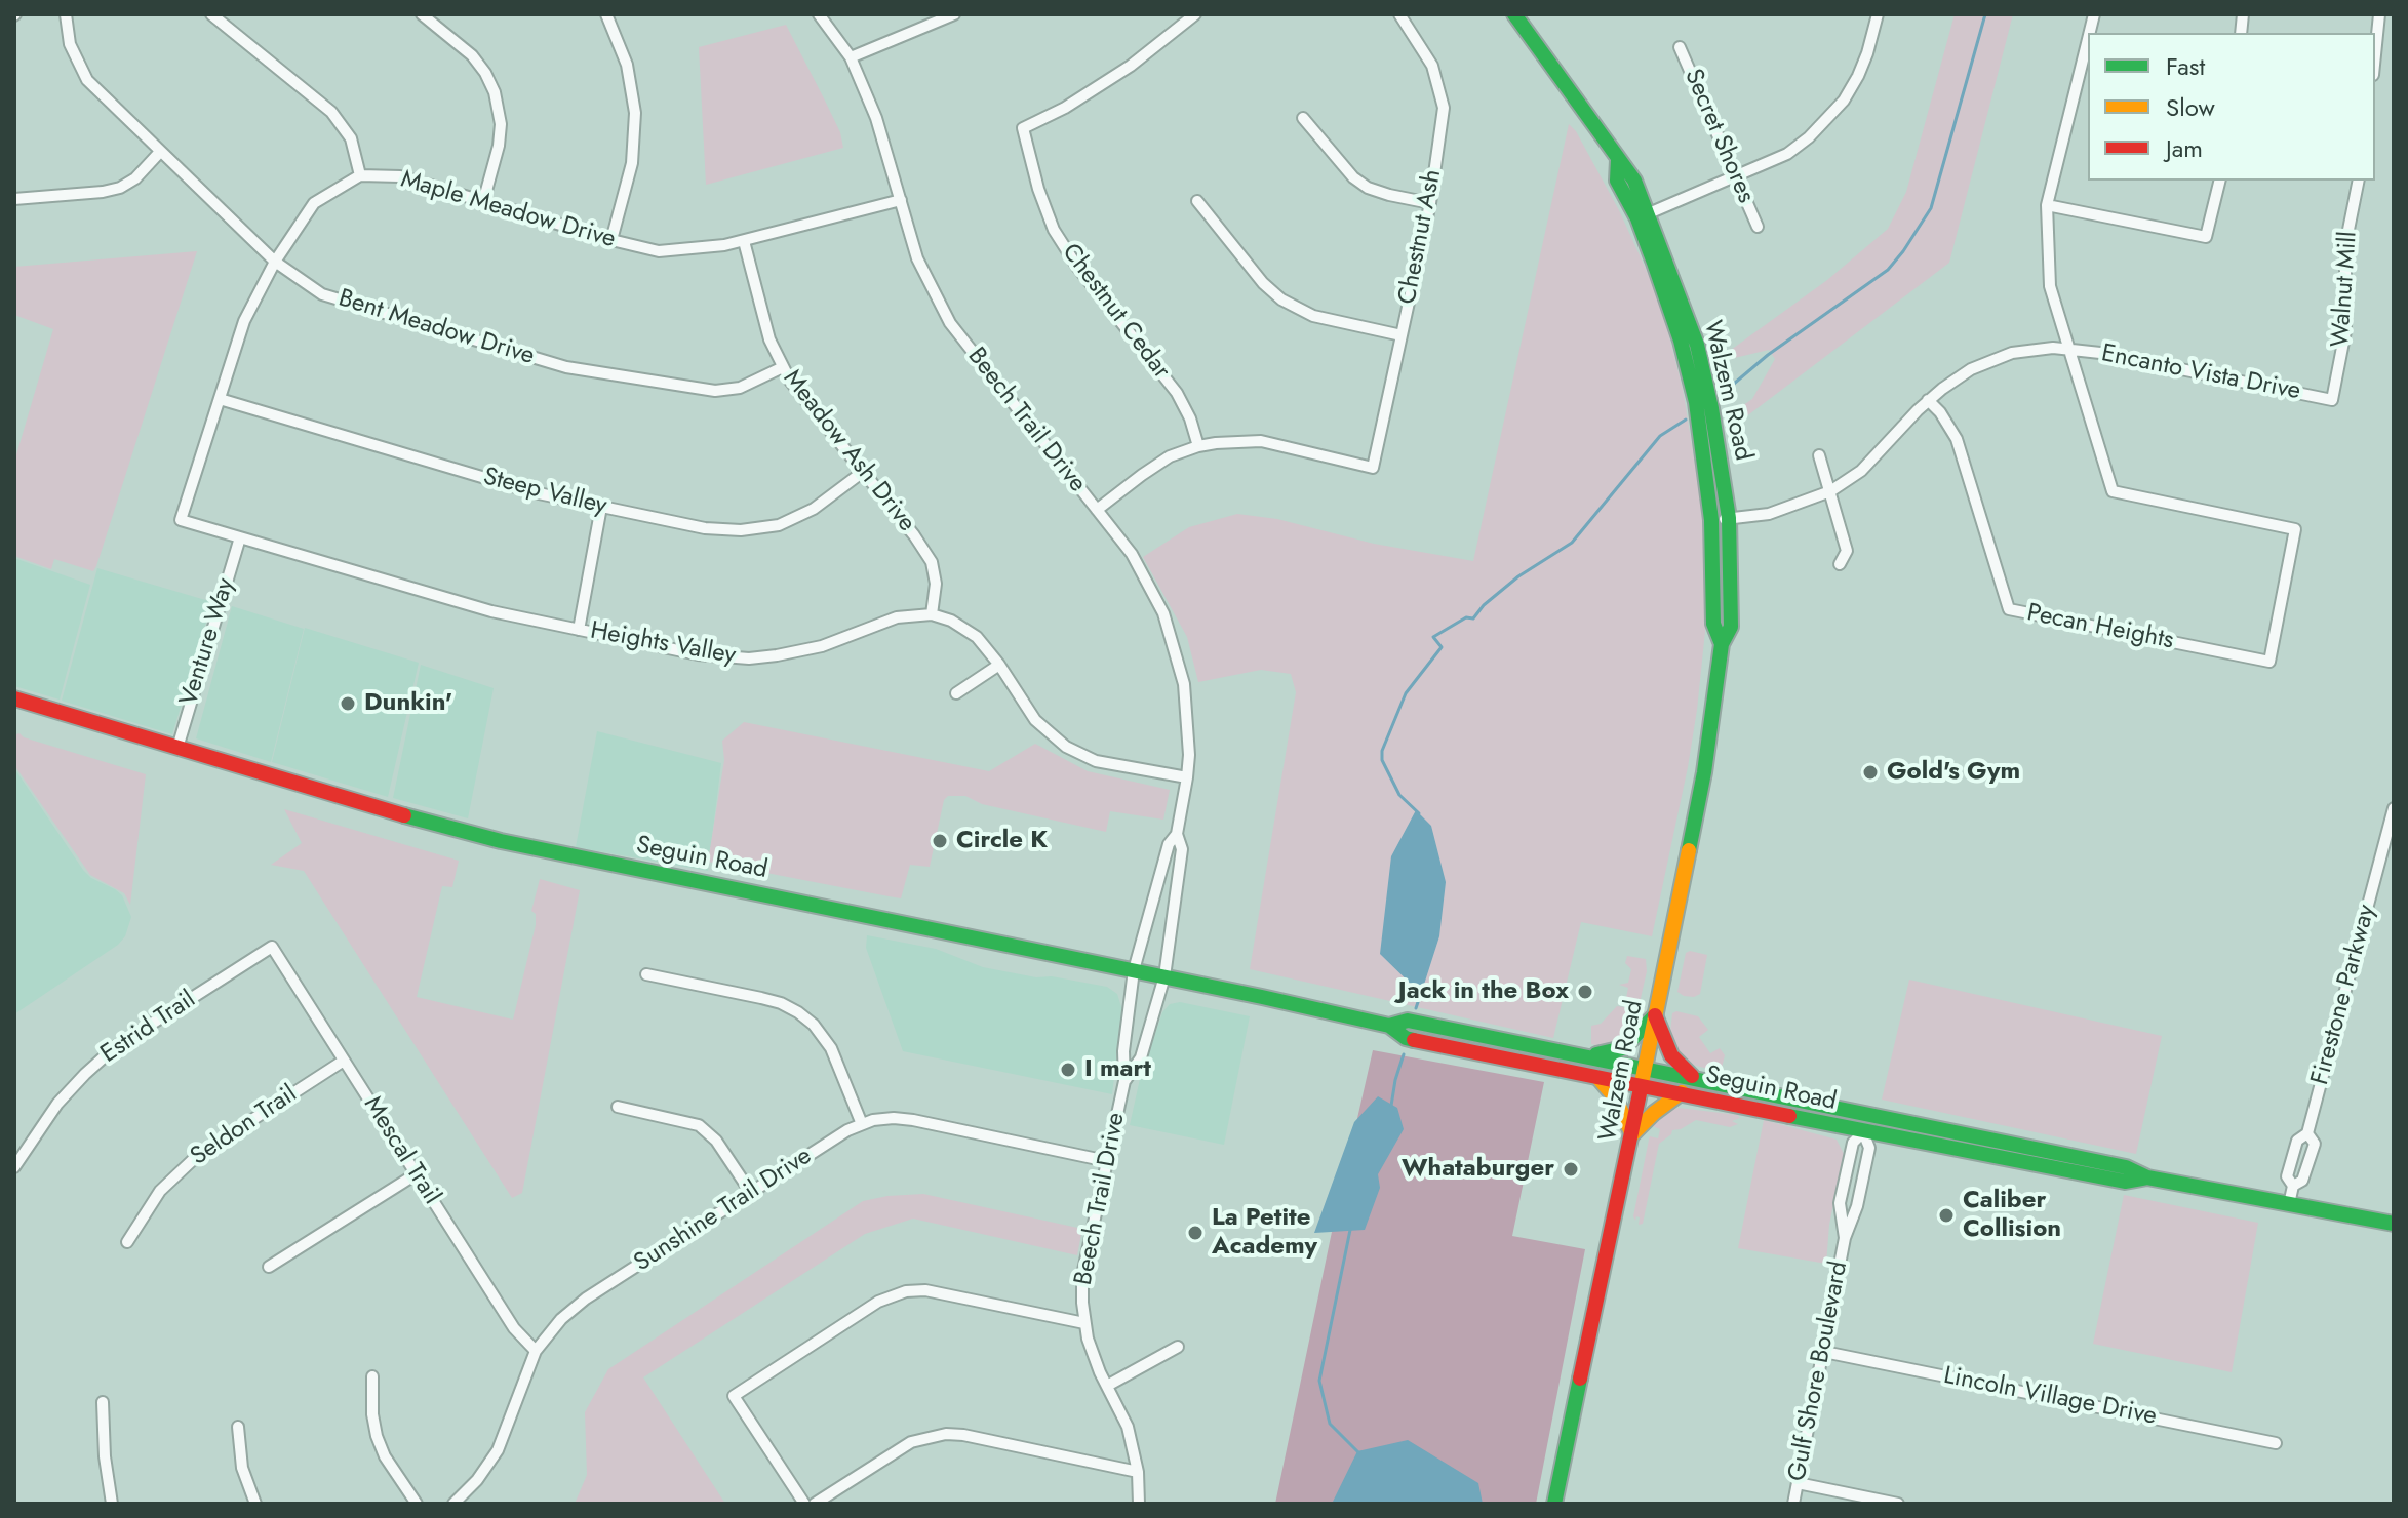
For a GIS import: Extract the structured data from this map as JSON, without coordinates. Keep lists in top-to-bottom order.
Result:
{
  "streets": {
    "main road": ["Walzem Road", "Seguin Road"],
    "street": [
      "Secret Shores",
      "Maple Meadow Drive",
      "Chestnut Ash",
      "Walnut Mill",
      "Chestnut Cedar",
      "Bent Meadow Drive",
      "Encanto Vista Drive",
      "Beech Trail Drive",
      "Meadow Ash Drive",
      "Steep Valley",
      "Pecan Heights",
      "Venture Way",
      "Heights Valley",
      "Firestone Parkway",
      "Estrid Trail",
      "Seldon Trail",
      "Mescal Trail",
      "Sunshine Trail Drive",
      "Gulf Shore Boulevard",
      "Lincoln Village Drive"
    ]
  },
  "crossings": [
    ["Maple Meadow Drive", "Beech Trail Drive"],
    ["Maple Meadow Drive", "Meadow Ash Drive"],
    ["Chestnut Ash", "Chestnut Cedar"],
    ["Walnut Mill", "Encanto Vista Drive"],
    ["Bent Meadow Drive", "Meadow Ash Drive"],
    ["Encanto Vista Drive", "Walzem Road"],
    ["Encanto Vista Drive", "Pecan Heights"],
    ["Walzem Road", "Seguin Road"],
    ["Beech Trail Drive", "Seguin Road"],
    ["Beech Trail Drive", "Sunshine Trail Drive"],
    ["Meadow Ash Drive", "Steep Valley"],
    ["Meadow Ash Drive", "Heights Valley"],
    ["Steep Valley", "Heights Valley"],
    ["Venture Way", "Heights Valley"],
    ["Venture Way", "Seguin Road"],
    ["Seguin Road", "Firestone Parkway"],
    ["Seguin Road", "Gulf Shore Boulevard"],
    ["Estrid Trail", "Mescal Trail"],
    ["Seldon Trail", "Mescal Trail"],
    ["Mescal Trail", "Sunshine Trail Drive"],
    ["Gulf Shore Boulevard", "Lincoln Village Drive"]
  ],
  "places": [
    "Dunkin'",
    "Gold's Gym",
    "Circle K",
    "Jack in the Box",
    "I mart",
    "Whataburger",
    "Caliber Collision",
    "La Petite Academy"
  ],
  "legend": ["Fast", "Slow", "Jam"]
}
